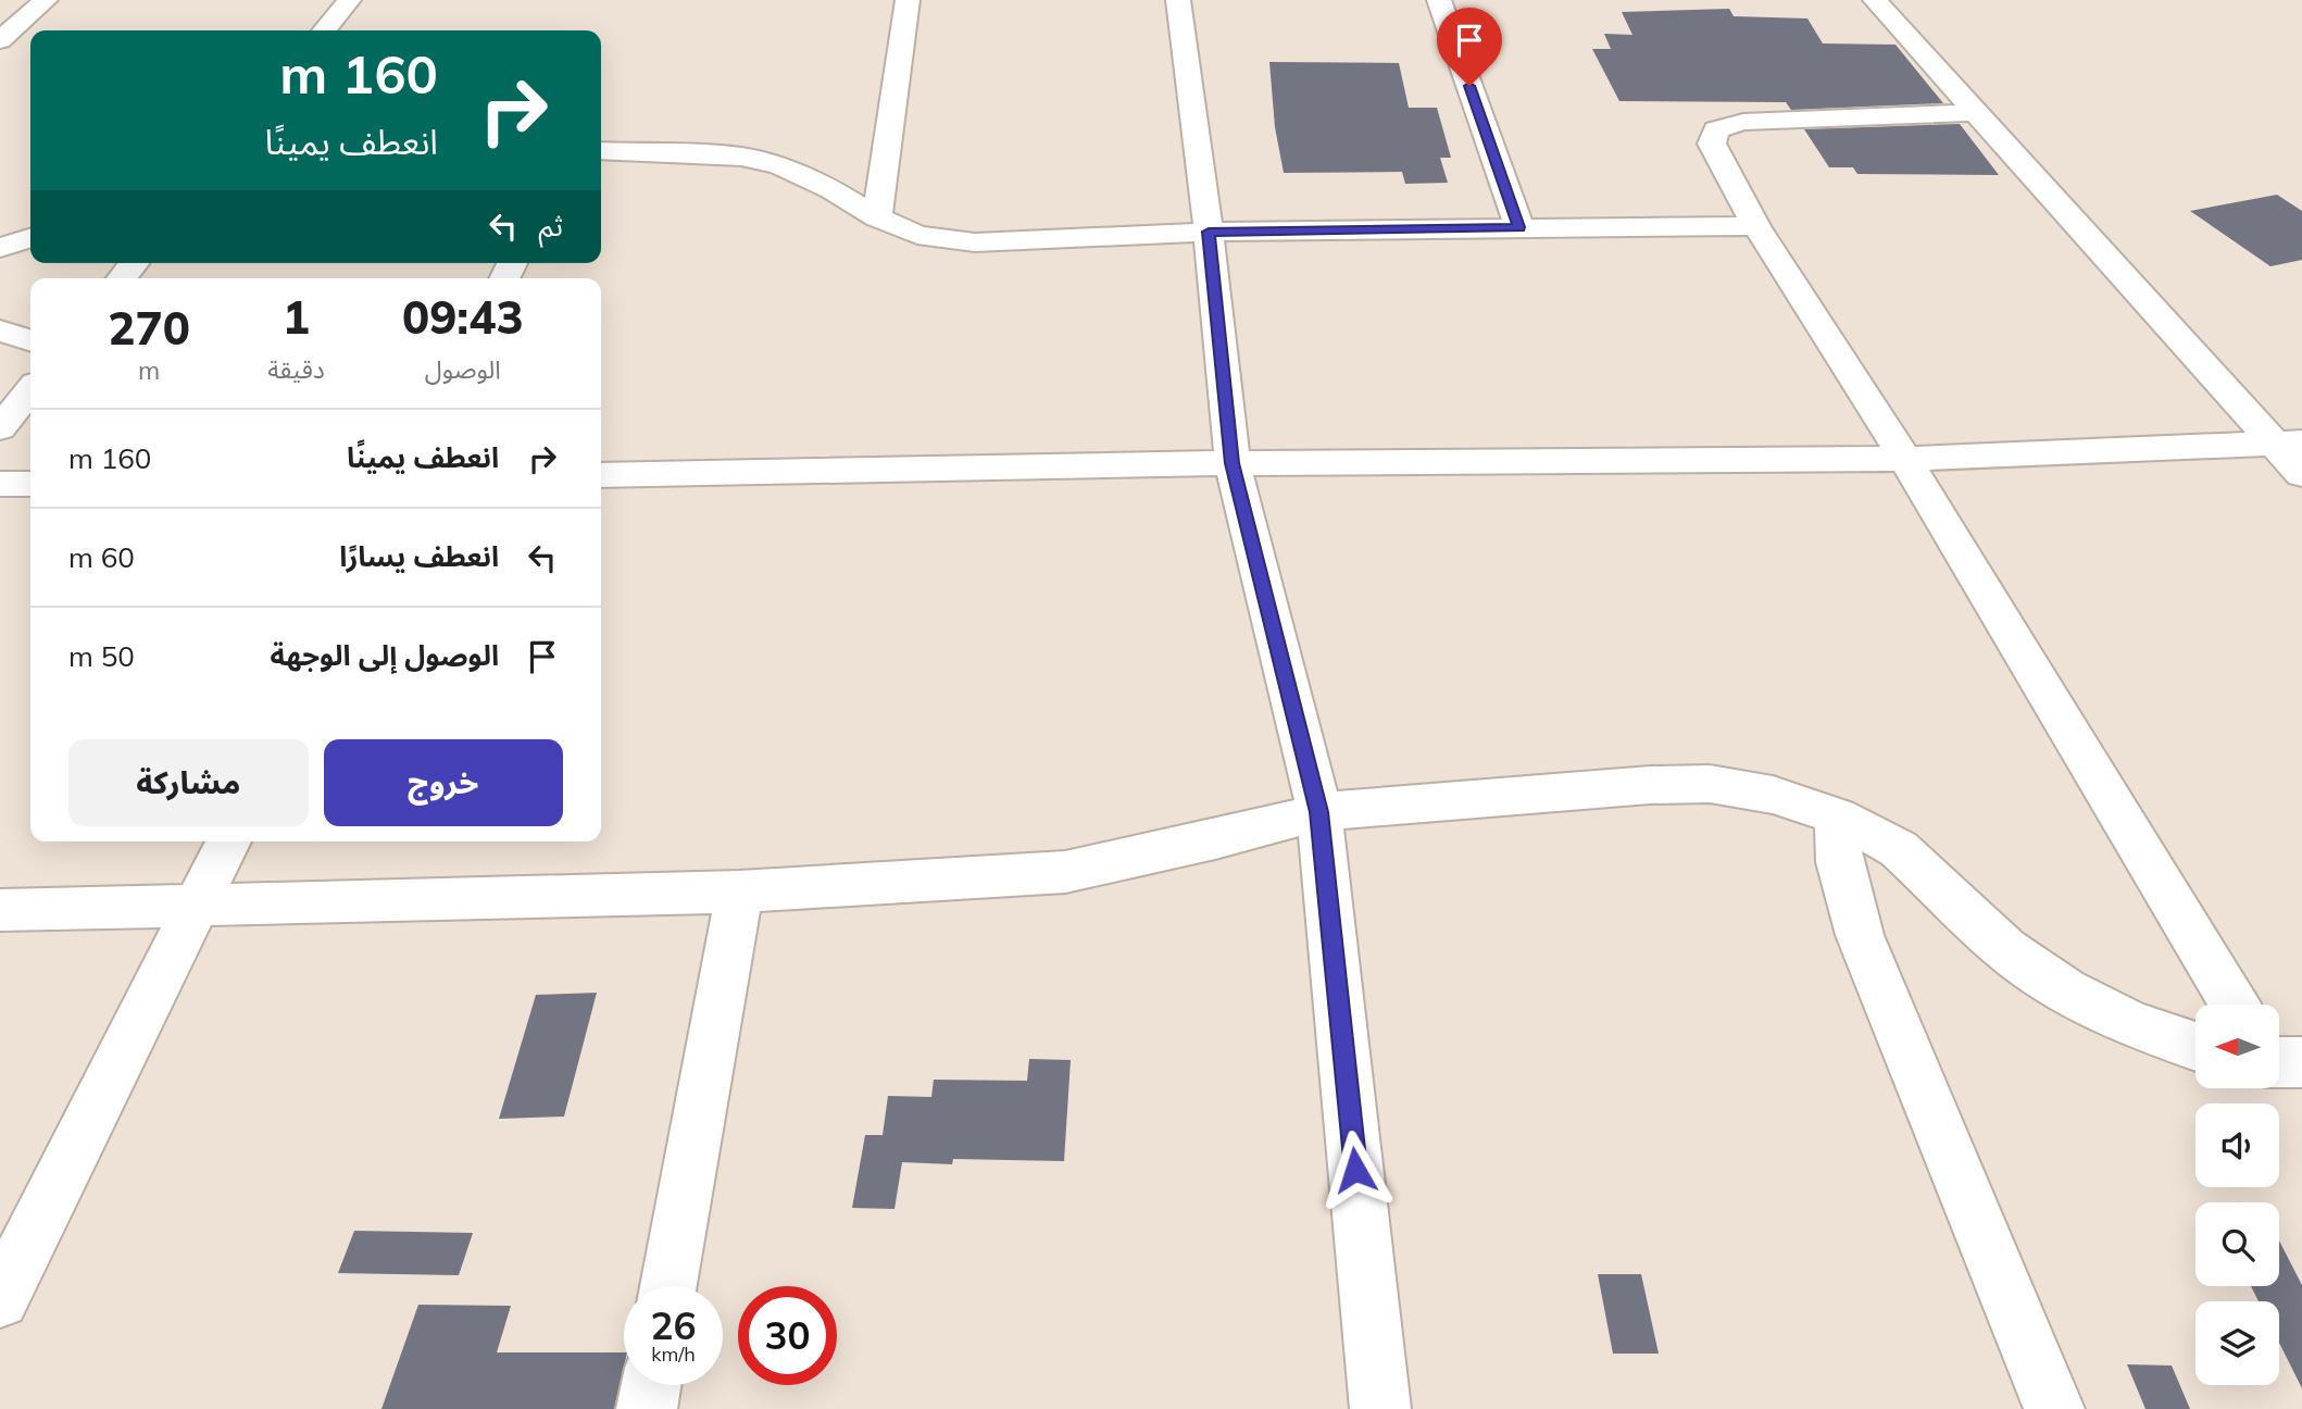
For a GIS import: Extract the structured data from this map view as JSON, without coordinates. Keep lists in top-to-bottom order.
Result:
{
  "north": "left",
  "page": {
    "turn": ["160 m", "انعطف يمينًا"],
    "then": "ثم",
    "eta": [
      "09:43",
      "الوصول",
      "1",
      "دقيقة",
      "270",
      "m"
    ],
    "list": [
      {
        "name": "انعطف يمينًا",
        "value": "160 m"
      },
      {
        "name": "انعطف يسارًا",
        "value": "60 m"
      },
      {
        "name": "الوصول إلى الوجهة",
        "value": "50 m"
      }
    ],
    "buttons": ["خروج", "مشاركة"],
    "speed": "26 km/h",
    "limit": "30"
  }
}
